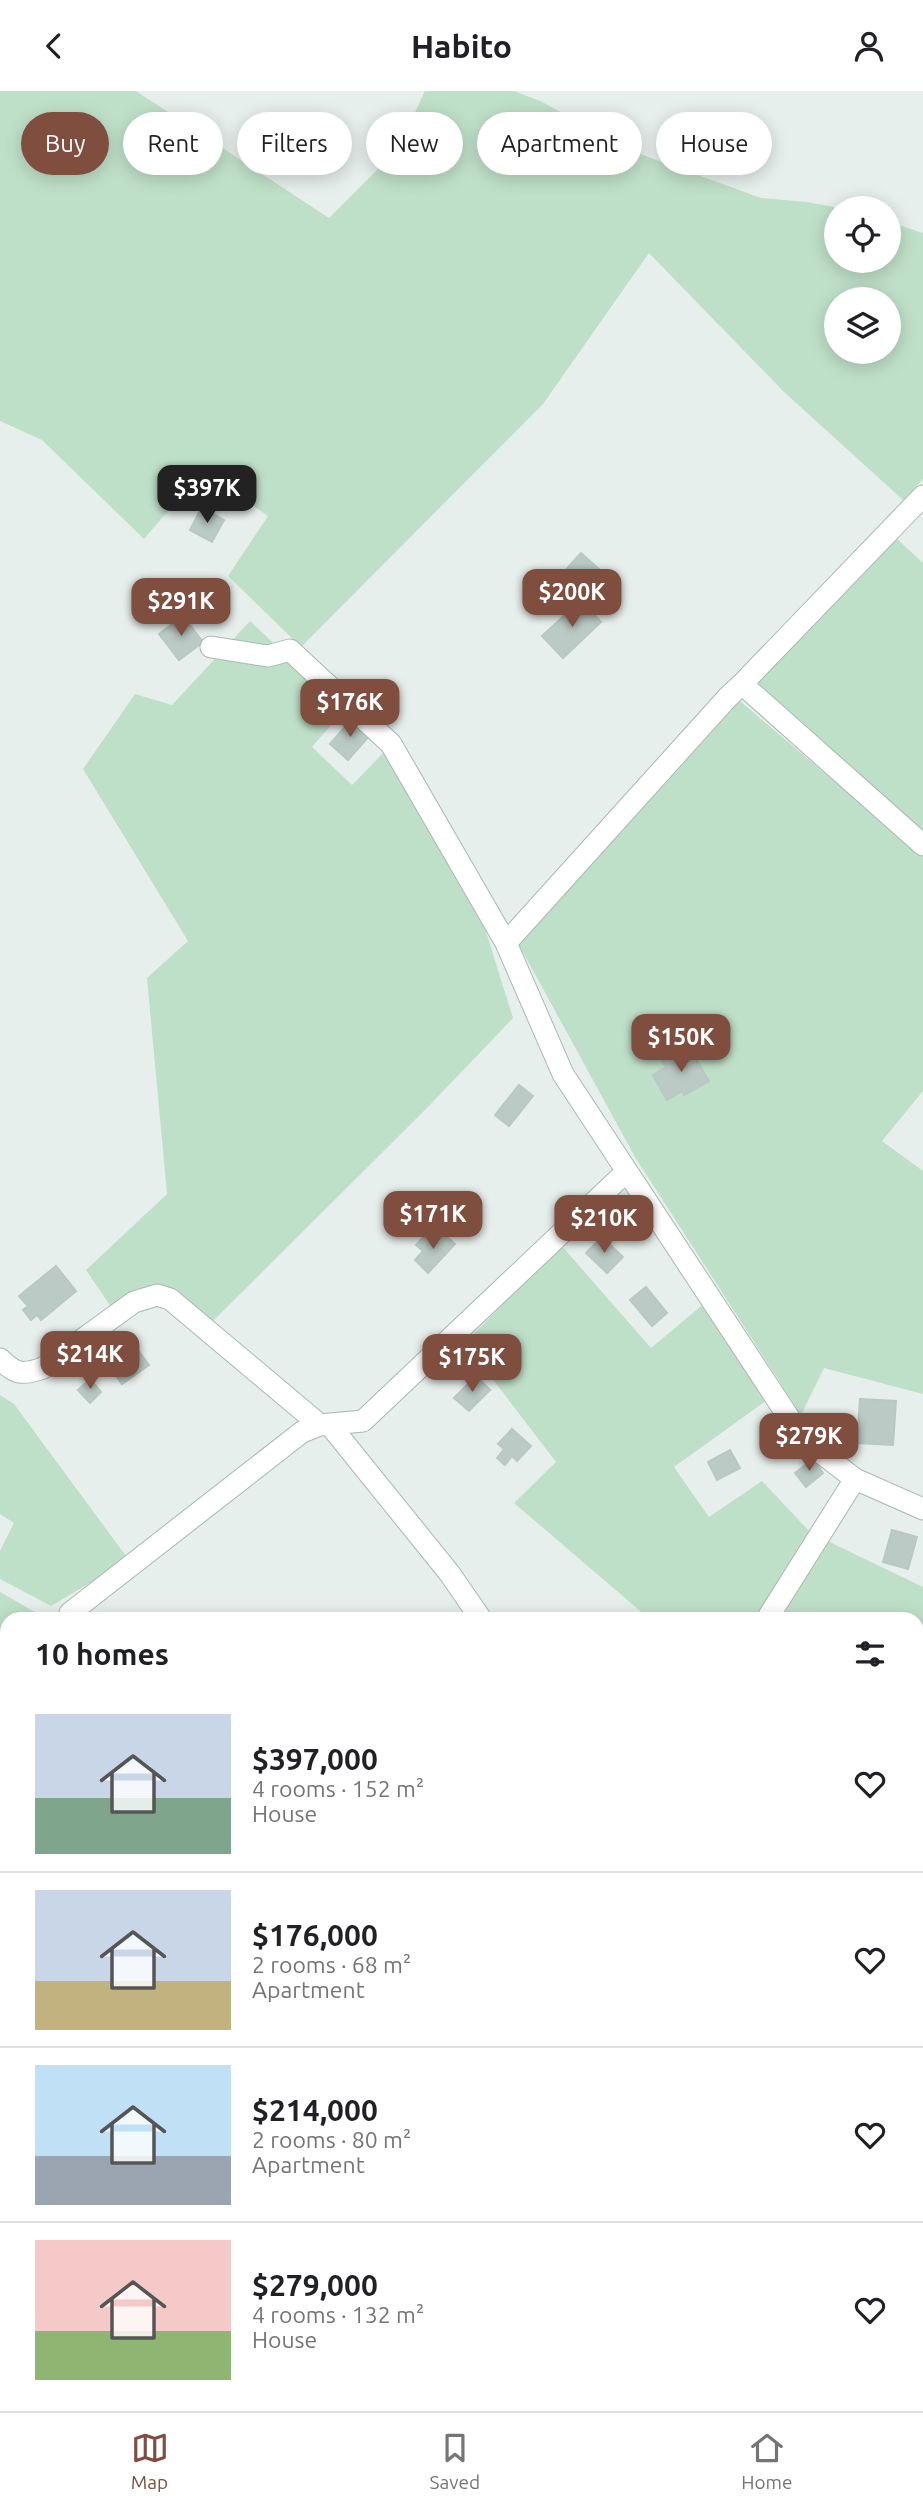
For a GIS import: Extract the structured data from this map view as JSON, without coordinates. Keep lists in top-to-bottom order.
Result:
{
  "page": {
    "header": "Habito",
    "chip": [
      "Buy",
      "Rent",
      "Filters",
      "New",
      "Apartment",
      "House"
    ],
    "price": [
      "$397K",
      "$200K",
      "$291K",
      "$176K",
      "$150K",
      "$171K",
      "$210K",
      "$214K",
      "$175K",
      "$279K"
    ],
    "heading": "10 homes",
    "list": [
      {
        "name": "$397,000",
        "note": "4 rooms · 152 m² · House"
      },
      {
        "name": "$176,000",
        "note": "2 rooms · 68 m² · Apartment"
      },
      {
        "name": "$214,000",
        "note": "2 rooms · 80 m² · Apartment"
      },
      {
        "name": "$279,000",
        "note": "4 rooms · 132 m² · House"
      }
    ],
    "tabs": ["Map", "Saved", "Home"]
  }
}
